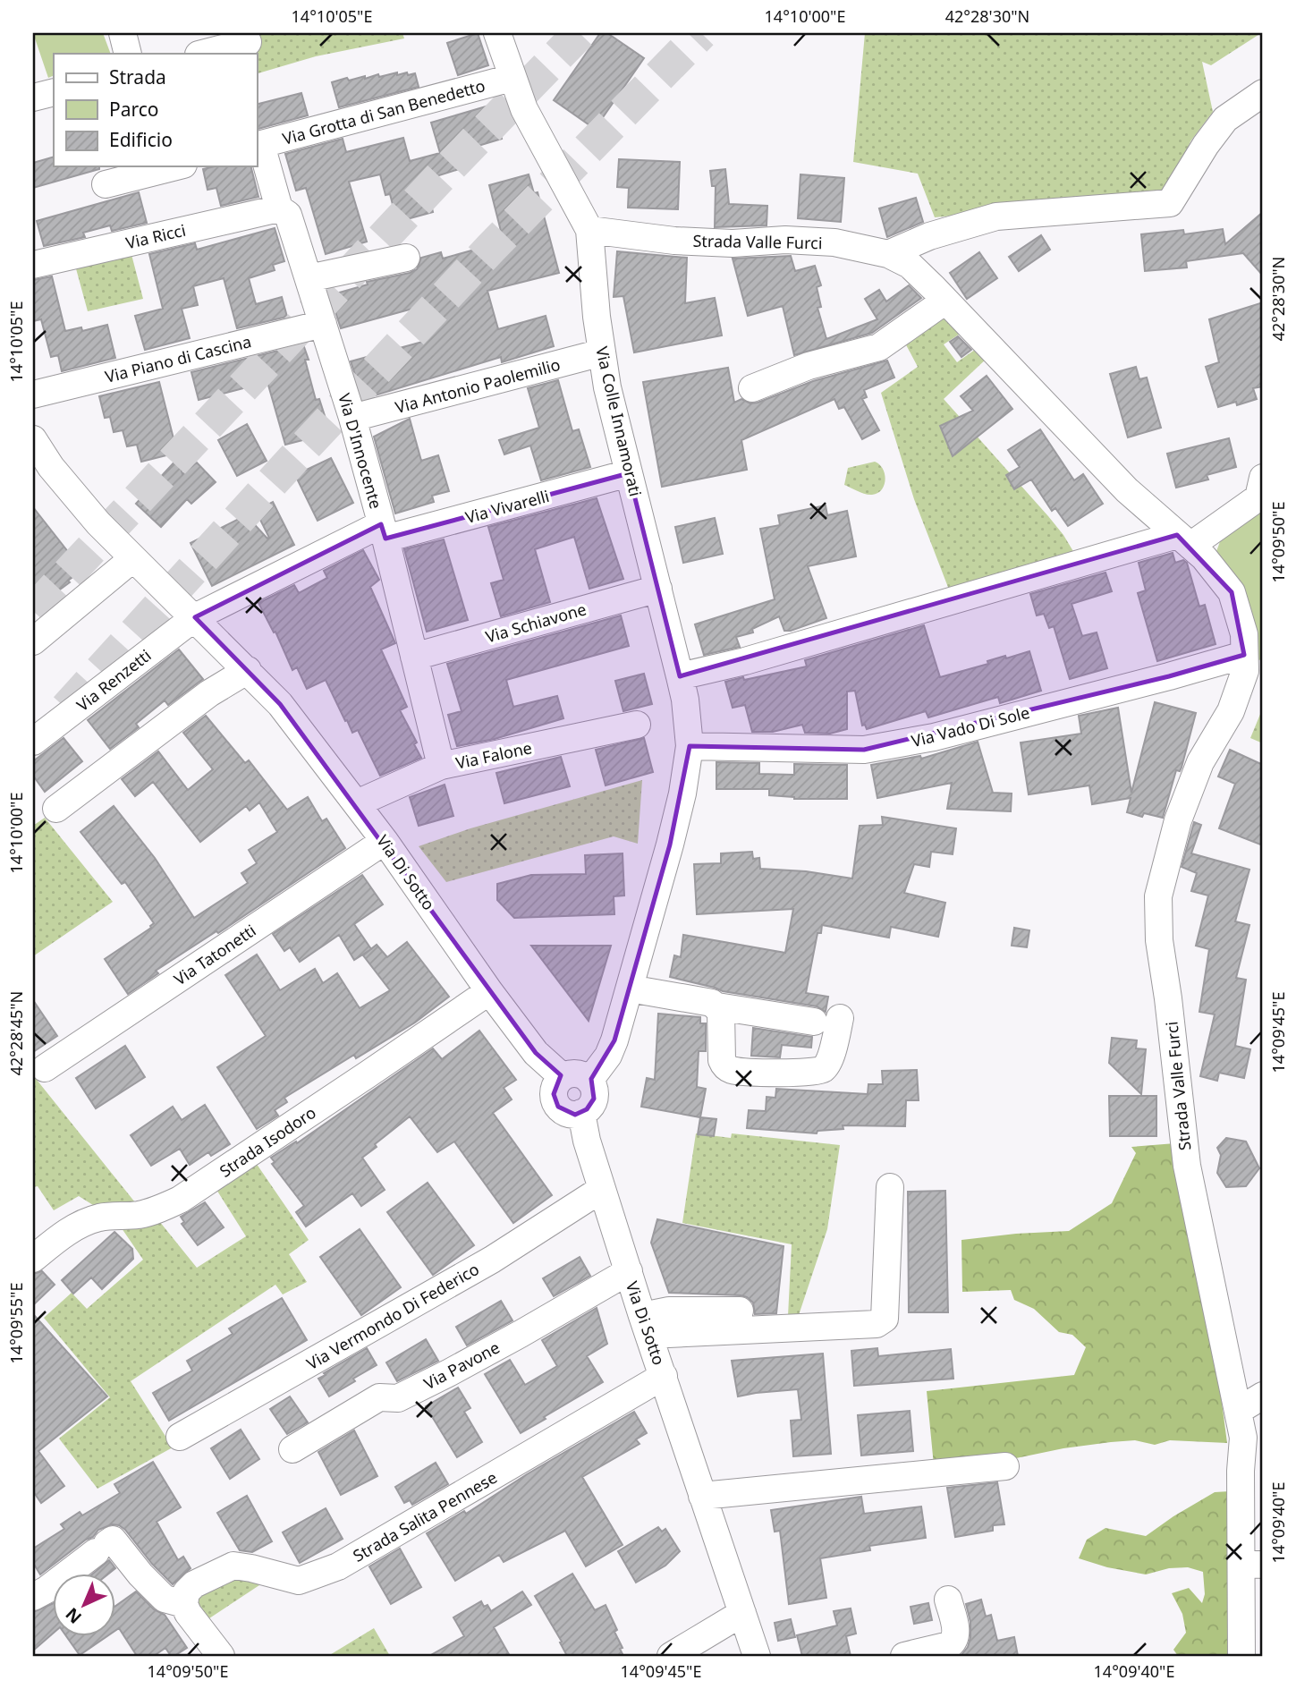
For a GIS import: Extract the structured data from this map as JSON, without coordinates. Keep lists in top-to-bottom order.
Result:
{
  "streets": {
    "street": [
      "Via Grotta di San Benedetto",
      "Via Ricci",
      "Strada Valle Furci",
      "Via Piano di Cascina",
      "Via Antonio Paolemilio",
      "Via Colle Innamorati",
      "Via D'Innocente",
      "Via Vivarelli",
      "Via Schiavone",
      "Via Renzetti",
      "Via Vado Di Sole",
      "Via Falone",
      "Via Di Sotto",
      "Via Tatonetti",
      "Strada Isodoro",
      "Via Vermondo Di Federico",
      "Via Pavone",
      "Strada Salita Pennese"
    ]
  },
  "crossings": [
    ["Via Grotta di San Benedetto", "Via Colle Innamorati"],
    ["Via Grotta di San Benedetto", "Via D'Innocente"],
    ["Via Ricci", "Via D'Innocente"],
    ["Strada Valle Furci", "Via Colle Innamorati"],
    ["Strada Valle Furci", "Via Vado Di Sole"],
    ["Via Piano di Cascina", "Via D'Innocente"],
    ["Via Antonio Paolemilio", "Via Colle Innamorati"],
    ["Via Antonio Paolemilio", "Via D'Innocente"],
    ["Via Colle Innamorati", "Via Vivarelli"],
    ["Via Colle Innamorati", "Via Schiavone"],
    ["Via Colle Innamorati", "Via Vado Di Sole"],
    ["Via Colle Innamorati", "Via Di Sotto"],
    ["Via D'Innocente", "Via Vivarelli"],
    ["Via D'Innocente", "Via Schiavone"],
    ["Via D'Innocente", "Via Falone"],
    ["Via Vivarelli", "Via Renzetti"],
    ["Via Vivarelli", "Via Di Sotto"],
    ["Via Renzetti", "Via Di Sotto"],
    ["Via Falone", "Via Di Sotto"],
    ["Via Di Sotto", "Via Tatonetti"],
    ["Via Di Sotto", "Strada Isodoro"],
    ["Via Di Sotto", "Via Vermondo Di Federico"],
    ["Via Di Sotto", "Via Pavone"],
    ["Via Di Sotto", "Strada Salita Pennese"]
  ],
  "legend": ["Strada", "Parco", "Edificio"],
  "north": "bottom left",
  "coordinates": [
    "14°10'05\"E",
    "14°10'00\"E",
    "42°28'30\"N",
    "14°09'50\"E",
    "14°09'45\"E",
    "42°28'45\"N",
    "14°09'55\"E",
    "14°09'40\"E"
  ]
}
